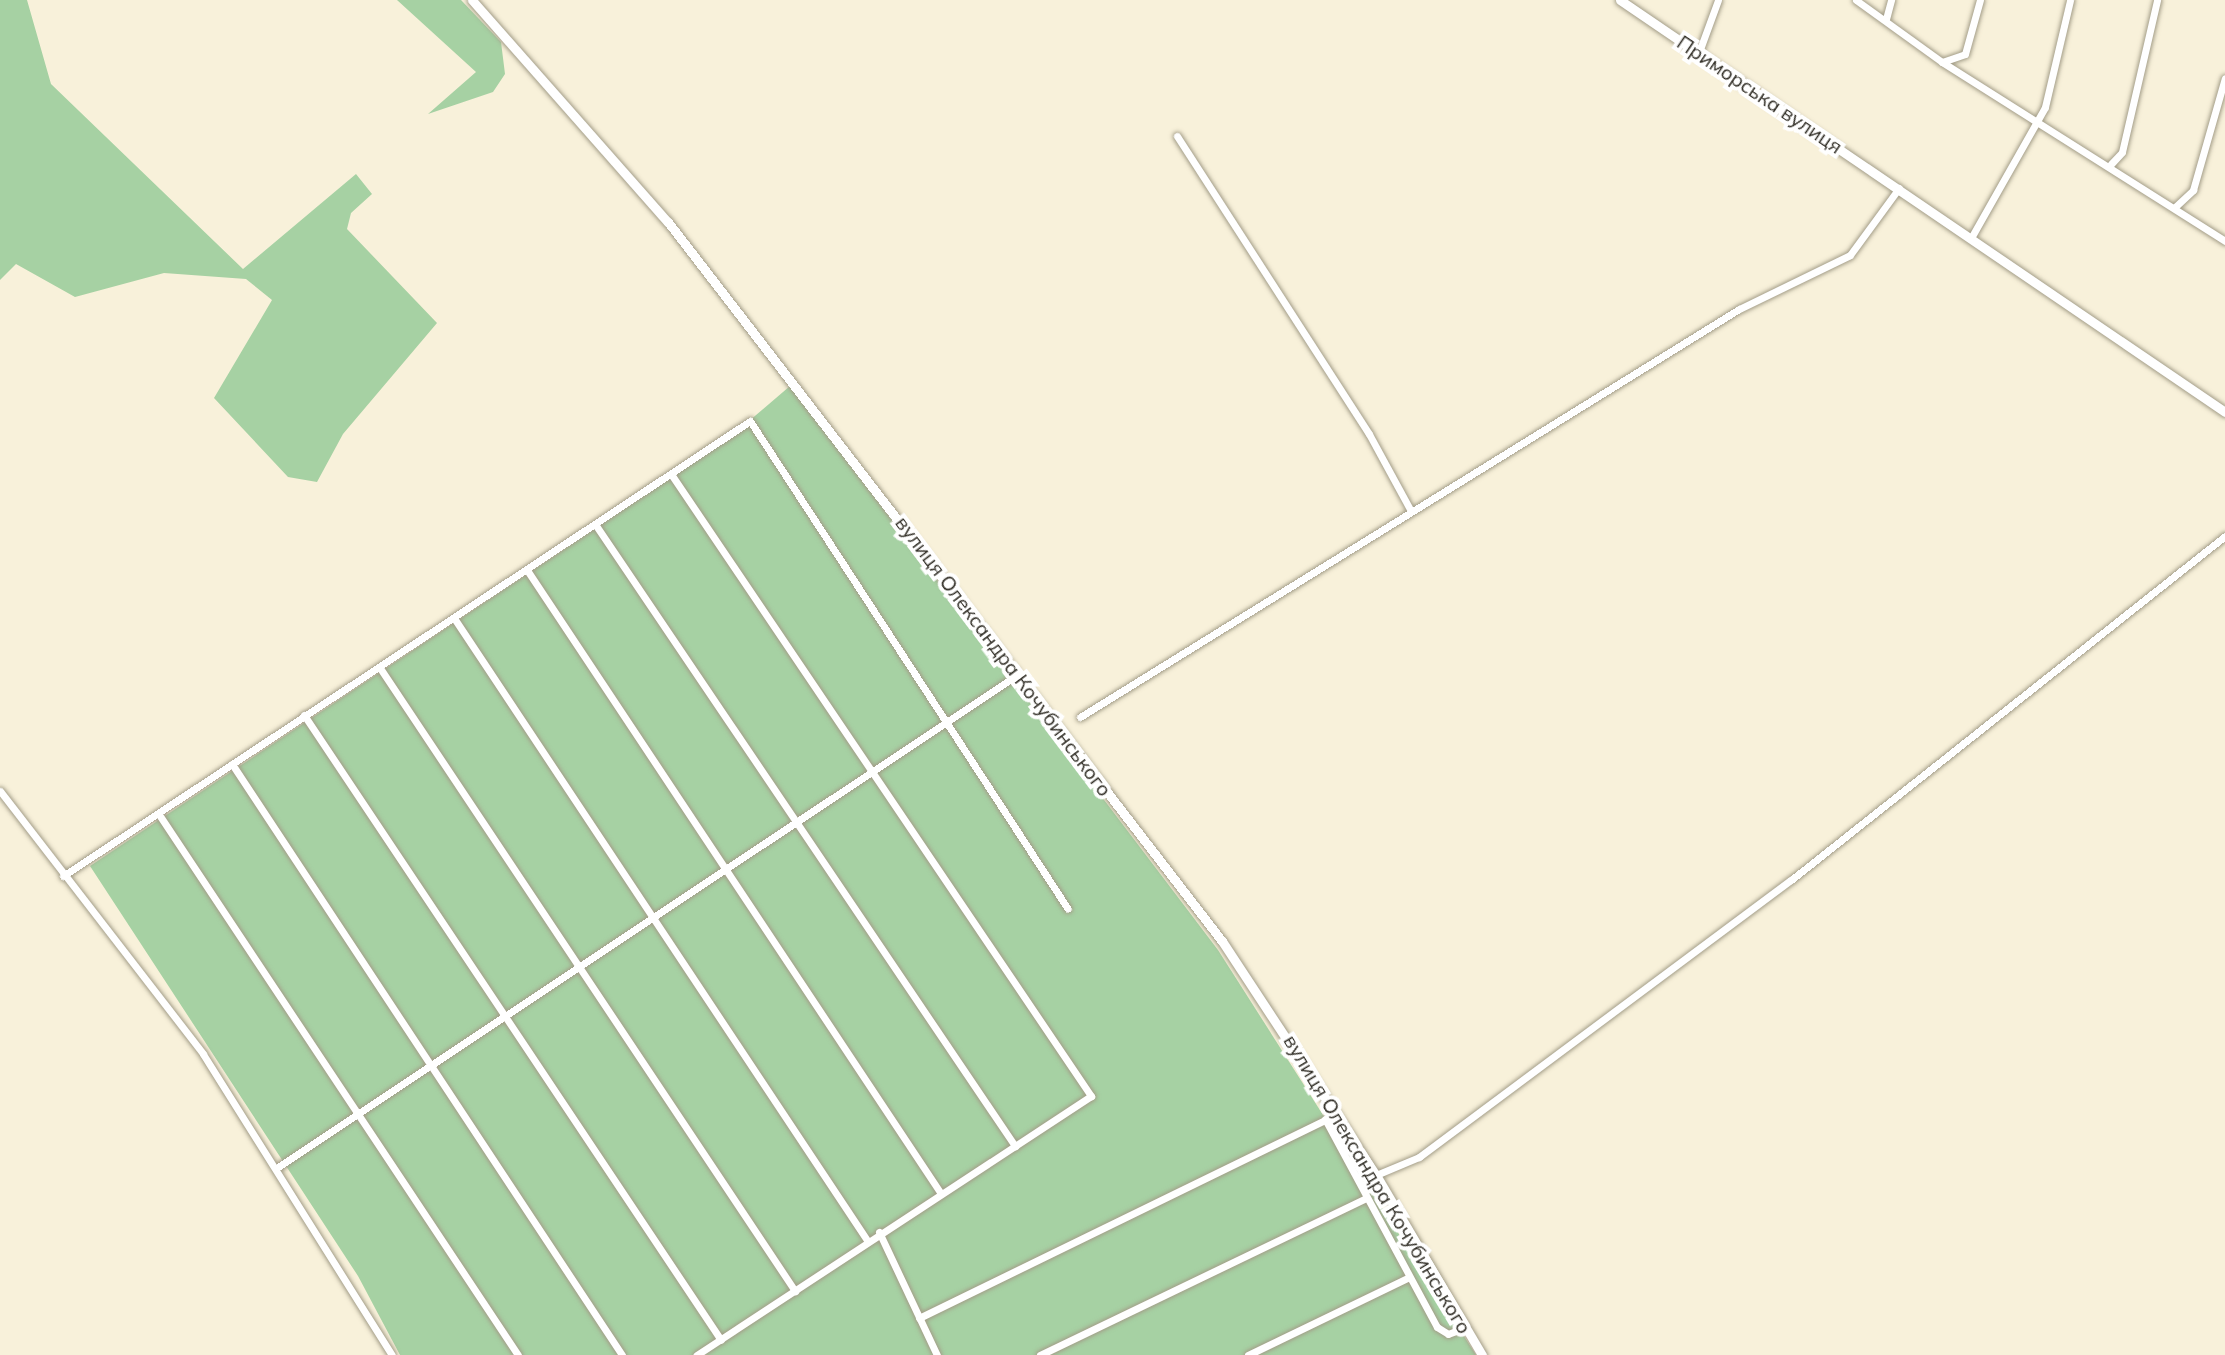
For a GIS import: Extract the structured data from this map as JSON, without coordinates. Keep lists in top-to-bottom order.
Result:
{
  "streets": {
    "street": ["Приморська вулиця", "вулиця Олександра Кочубинського"]
  }
}
